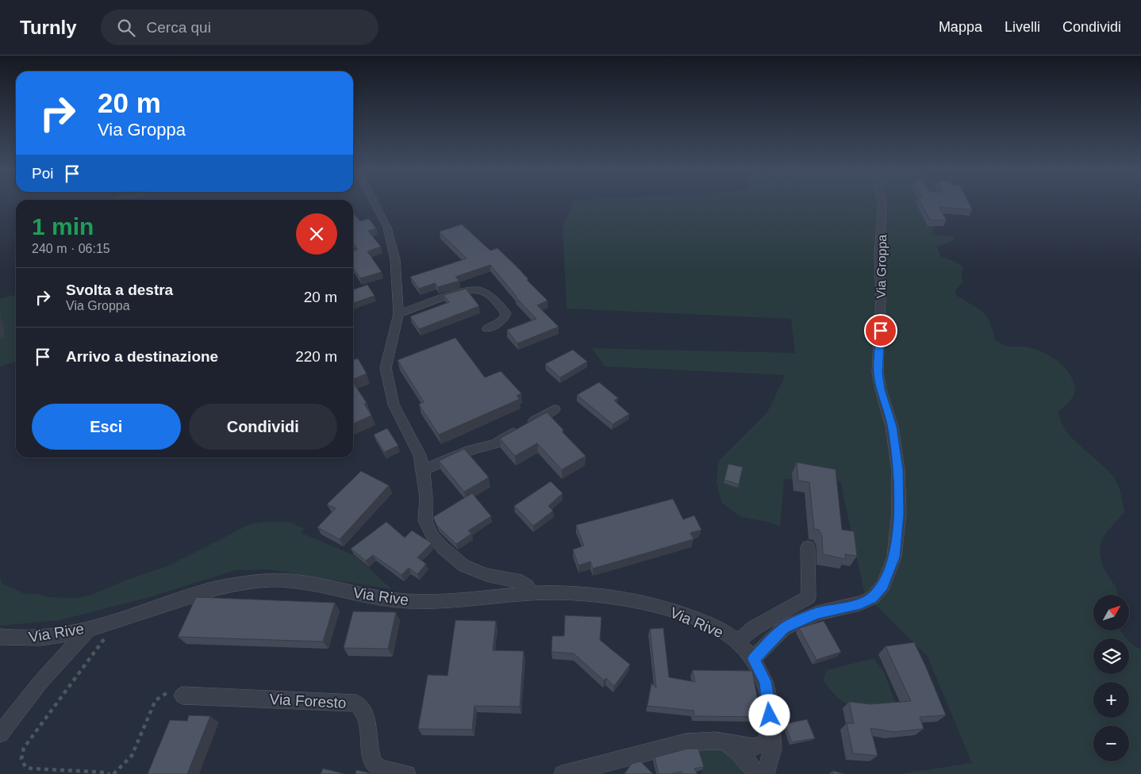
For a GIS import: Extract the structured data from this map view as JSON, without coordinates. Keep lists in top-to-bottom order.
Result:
{
  "streets": {
    "street": ["Via Groppa", "Via Rive", "Via Foresto"]
  },
  "crossings": [
    ["Via Groppa", "Via Rive"]
  ],
  "north": "top right",
  "page": {
    "header": "Turnly",
    "search": "Cerca qui",
    "nav": ["Mappa", "Livelli", "Condividi"],
    "turn": ["20 m", "Via Groppa"],
    "then": "Poi",
    "heading": ["1 min", "240 m · 06:15"],
    "list": [
      {
        "name": "Svolta a destra",
        "note": "Via Groppa",
        "value": "20 m"
      },
      {
        "name": "Arrivo a destinazione",
        "value": "220 m"
      }
    ],
    "buttons": ["Esci", "Condividi"],
    "map_buttons": ["+", "−"]
  }
}
